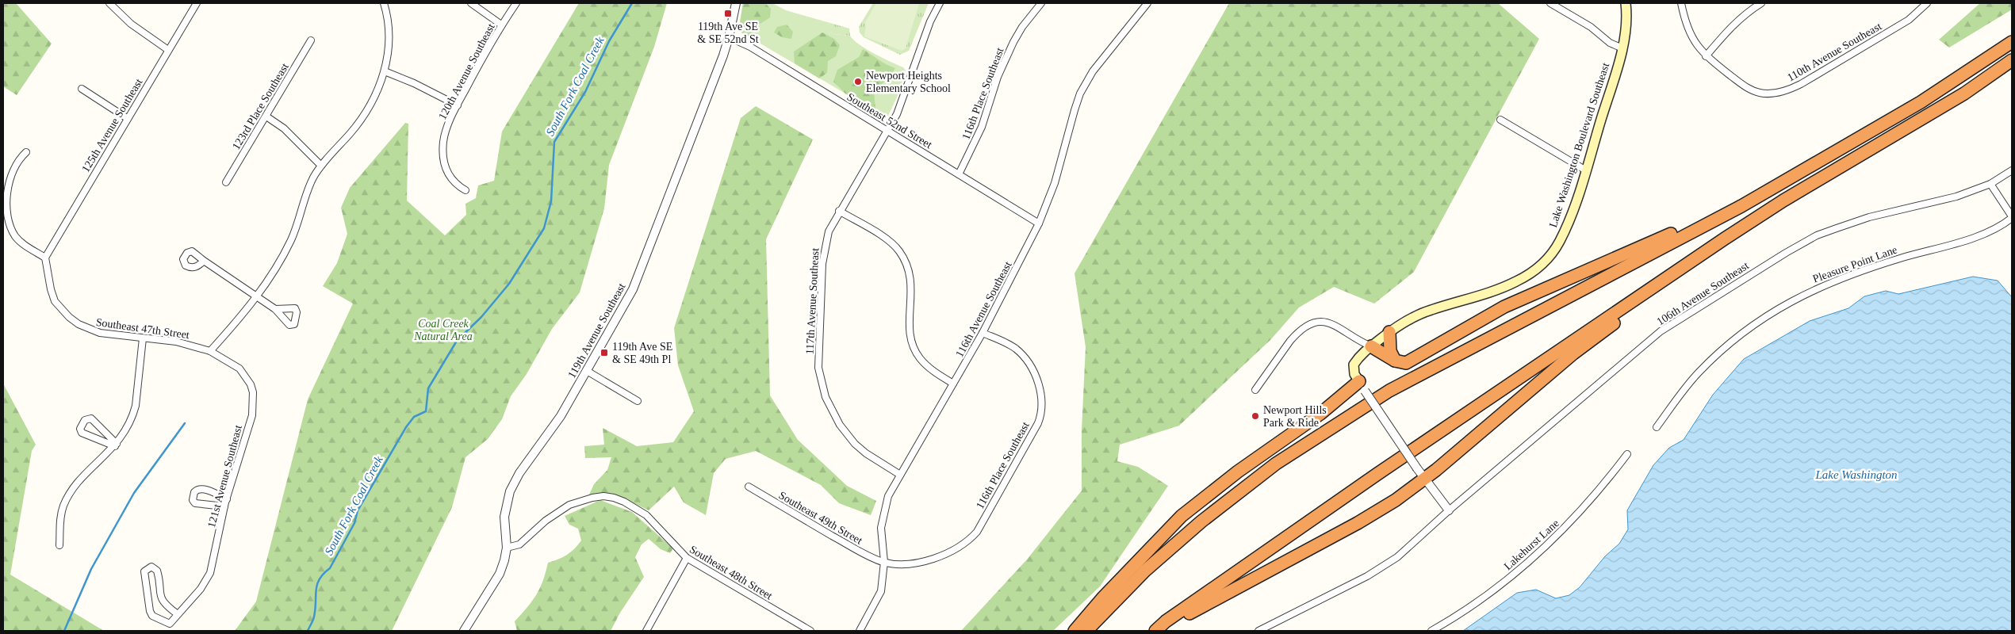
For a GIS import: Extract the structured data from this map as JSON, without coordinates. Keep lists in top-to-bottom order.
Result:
{
  "streets": {
    "main road": ["Lake Washington Boulevard Southeast"],
    "street": [
      "110th Avenue Southeast",
      "120th Avenue Southeast",
      "116th Place Southeast",
      "123rd Place Southeast",
      "Southeast 52nd Street",
      "125th Avenue Southeast",
      "Pleasure Point Lane",
      "106th Avenue Southeast",
      "117th Avenue Southeast",
      "116th Avenue Southeast",
      "Southeast 47th Street",
      "119th Avenue Southeast",
      "121st Avenue Southeast",
      "Southeast 49th Street",
      "Lakehurst Lane",
      "Southeast 48th Street"
    ]
  },
  "crossings": [
    ["116th Place Southeast", "Southeast 52nd Street"],
    ["116th Place Southeast", "116th Avenue Southeast"],
    ["116th Place Southeast", "Southeast 49th Street"],
    ["Southeast 52nd Street", "117th Avenue Southeast"],
    ["Southeast 52nd Street", "116th Avenue Southeast"],
    ["Southeast 52nd Street", "119th Avenue Southeast"],
    ["125th Avenue Southeast", "Southeast 47th Street"],
    ["Lake Washington Boulevard Southeast", "106th Avenue Southeast"],
    ["117th Avenue Southeast", "116th Avenue Southeast"],
    ["116th Avenue Southeast", "Southeast 49th Street"],
    ["Southeast 47th Street", "121st Avenue Southeast"],
    ["119th Avenue Southeast", "Southeast 48th Street"]
  ],
  "water": ["South Fork Coal Creek", "Lake Washington"],
  "parks": ["Coal Creek Natural Area"],
  "places": {
    "transit": ["119th Ave SE & SE 52nd St", "119th Ave SE & SE 49th Pl"],
    "other": ["Newport Heights Elementary School", "Newport Hills Park & Ride"]
  }
}
